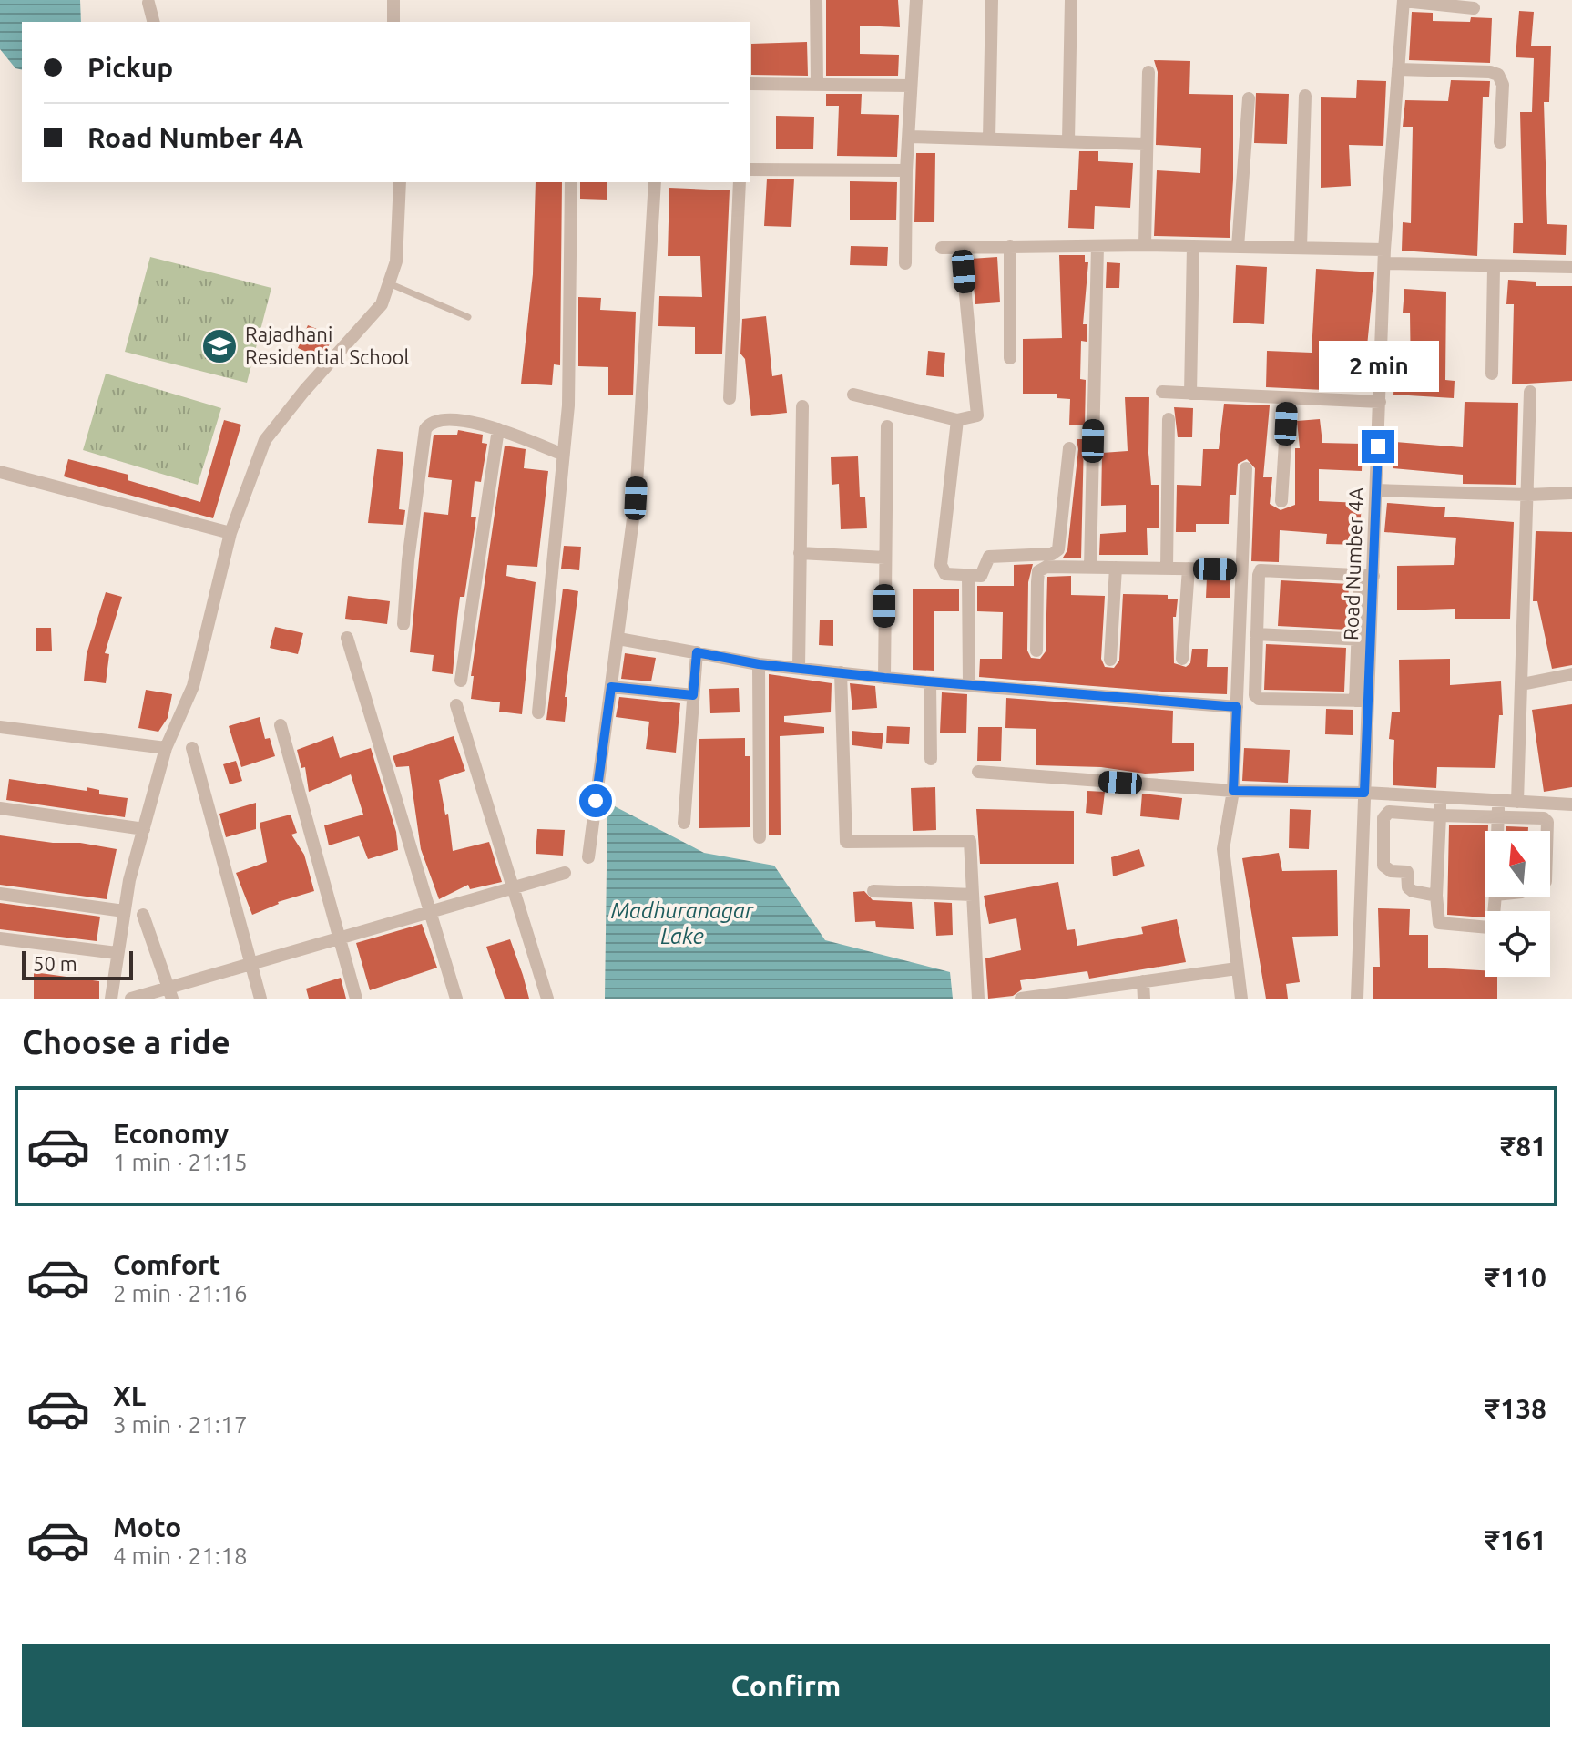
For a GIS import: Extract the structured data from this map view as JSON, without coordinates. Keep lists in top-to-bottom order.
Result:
{
  "streets": {
    "street": ["Road Number 4A"]
  },
  "water": ["Madhuranagar Lake"],
  "places": {
    "school or university": ["Rajadhani Residential School"]
  },
  "scale_bar": "50 m",
  "north": "top",
  "page": {
    "banner": ["Pickup", "Road Number 4A"],
    "bubble": "2 min",
    "scale": "50 m",
    "heading": "Choose a ride",
    "list": [
      {
        "name": "Economy",
        "note": "1 min · 21:15",
        "value": "₹81"
      },
      {
        "name": "Comfort",
        "note": "2 min · 21:16",
        "value": "₹110"
      },
      {
        "name": "XL",
        "note": "3 min · 21:17",
        "value": "₹138"
      },
      {
        "name": "Moto",
        "note": "4 min · 21:18",
        "value": "₹161"
      }
    ],
    "buttons": "Confirm"
  }
}
